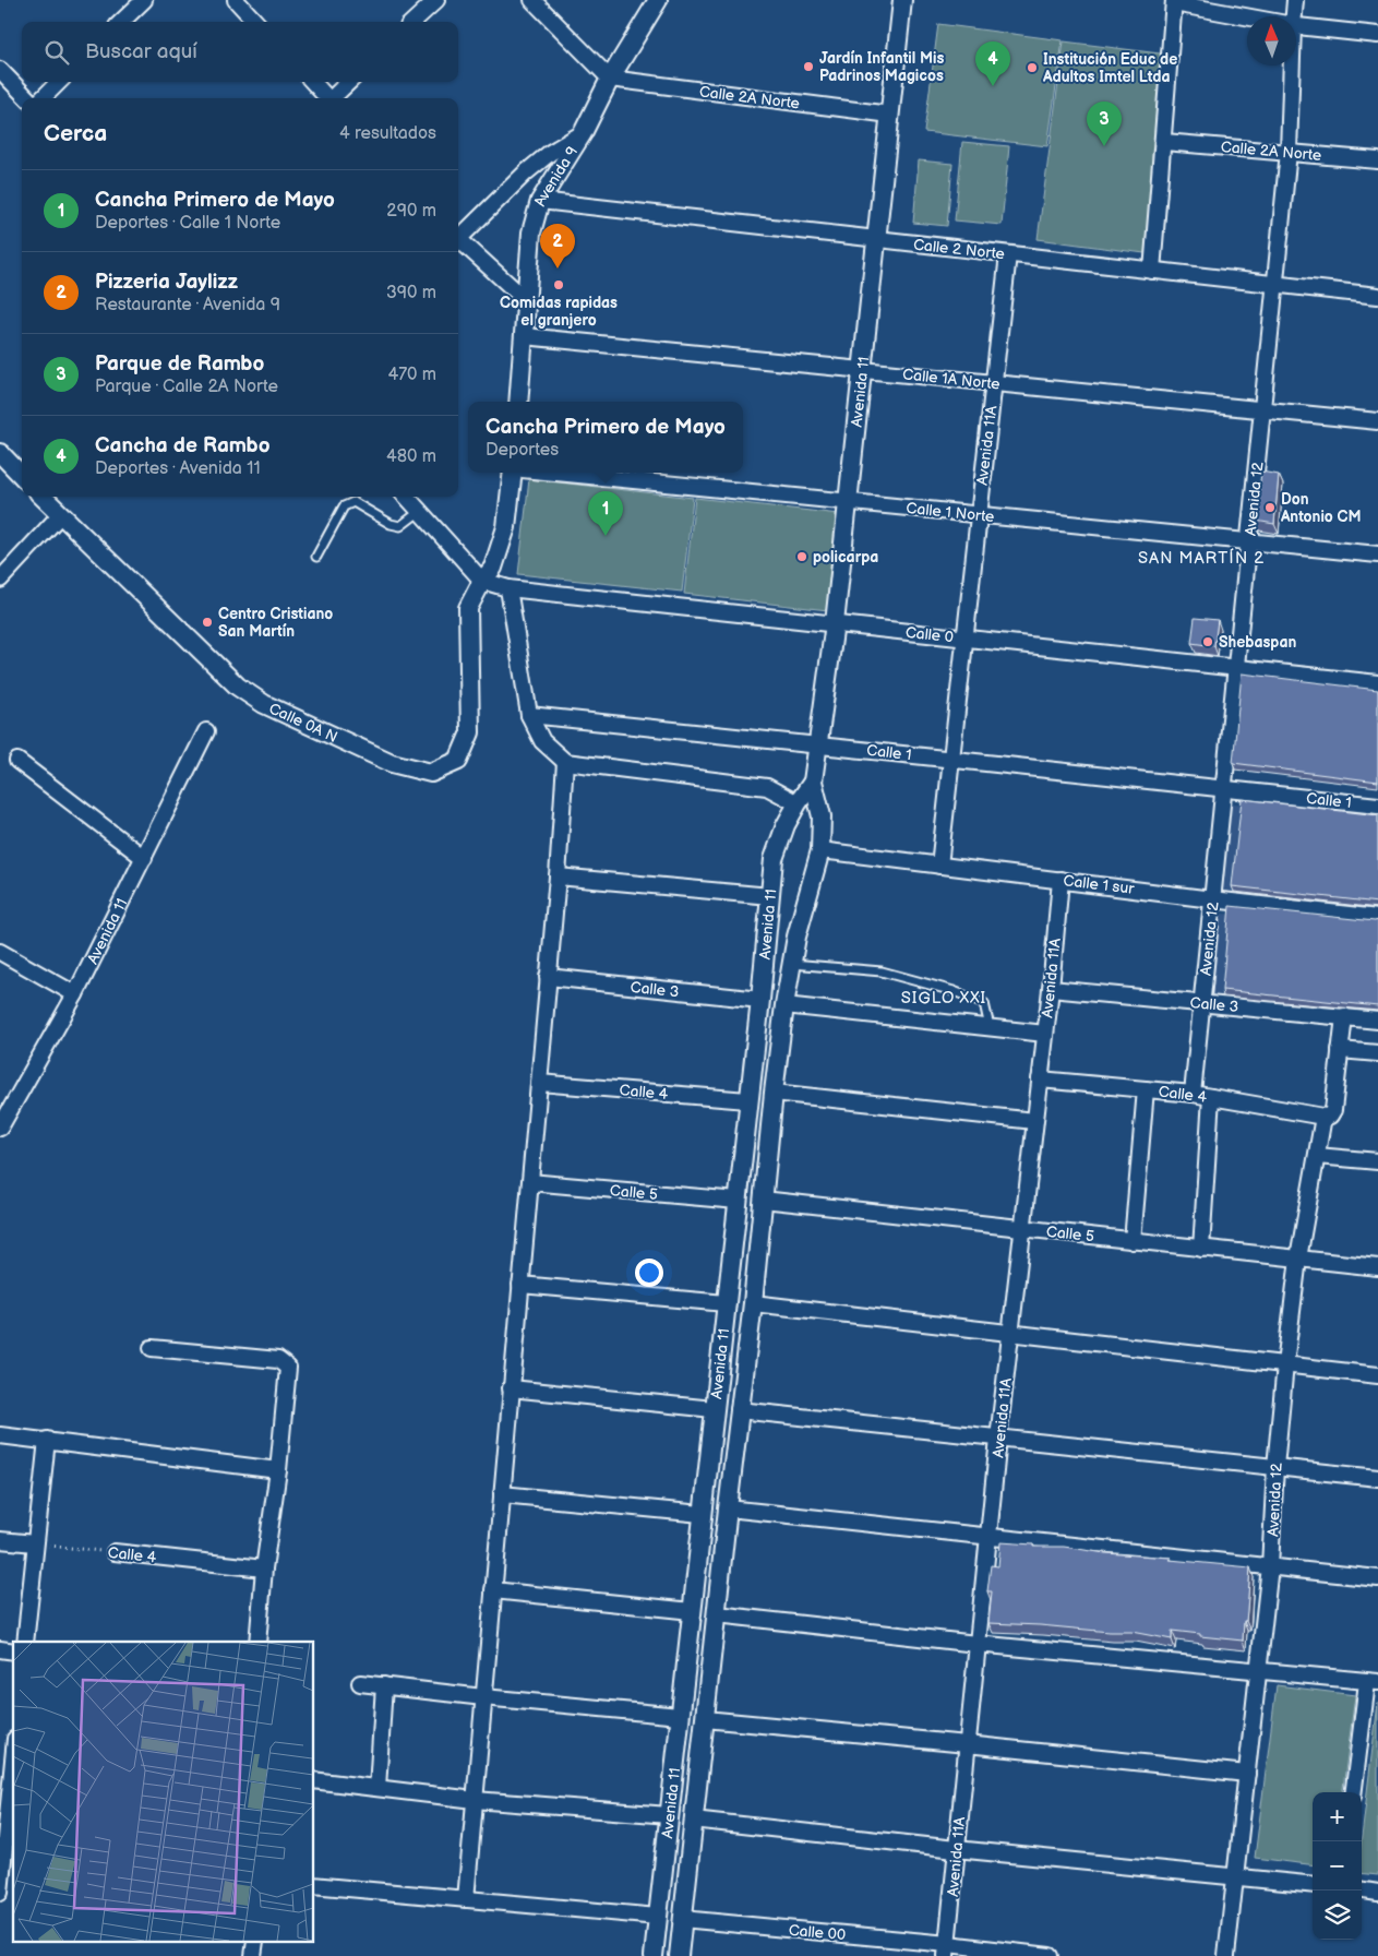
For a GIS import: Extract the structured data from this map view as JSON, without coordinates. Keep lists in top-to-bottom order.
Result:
{
  "streets": {
    "street": [
      "Calle 2A Norte",
      "Avenida 9",
      "Calle 2 Norte",
      "Calle 1A Norte",
      "Avenida 11",
      "Avenida 11A",
      "Avenida 12",
      "Calle 1 Norte",
      "Calle 0",
      "Calle 0A N",
      "Calle 1",
      "Calle 1 sur",
      "Calle 3",
      "Calle 4",
      "Calle 5",
      "Calle 00"
    ]
  },
  "crossings": [
    ["Calle 2A Norte", "Avenida 9"],
    ["Calle 2A Norte", "Avenida 11"],
    ["Calle 2A Norte", "Avenida 12"],
    ["Avenida 9", "Calle 2 Norte"],
    ["Avenida 9", "Calle 1A Norte"],
    ["Calle 2 Norte", "Avenida 11"],
    ["Calle 2 Norte", "Avenida 11A"],
    ["Calle 2 Norte", "Avenida 12"],
    ["Calle 1A Norte", "Avenida 11"],
    ["Calle 1A Norte", "Avenida 11A"],
    ["Calle 1A Norte", "Avenida 12"],
    ["Avenida 11", "Calle 1 Norte"],
    ["Avenida 11", "Calle 0"],
    ["Avenida 11", "Calle 1"],
    ["Avenida 11", "Calle 1 sur"],
    ["Avenida 11", "Calle 3"],
    ["Avenida 11", "Calle 4"],
    ["Avenida 11", "Calle 5"],
    ["Avenida 11", "Calle 00"],
    ["Avenida 11A", "Calle 1 Norte"],
    ["Avenida 11A", "Calle 0"],
    ["Avenida 11A", "Calle 1"],
    ["Avenida 11A", "Calle 1 sur"],
    ["Avenida 11A", "Calle 3"],
    ["Avenida 11A", "Calle 4"],
    ["Avenida 11A", "Calle 5"],
    ["Avenida 11A", "Calle 00"],
    ["Avenida 12", "Calle 1 Norte"],
    ["Avenida 12", "Calle 0"],
    ["Avenida 12", "Calle 1"],
    ["Avenida 12", "Calle 1 sur"],
    ["Avenida 12", "Calle 3"],
    ["Avenida 12", "Calle 4"],
    ["Avenida 12", "Calle 5"],
    ["Calle 0", "Calle 0A N"]
  ],
  "districts": ["SAN MARTÍN 2", "SIGLO XXI"],
  "places": [
    "Jardín Infantil Mis Padrinos Magicos",
    "Institución Educ de Adultos Imtel Ltda",
    "Comidas rapidas el granjero",
    "Don Antonio CM",
    "policarpa",
    "Centro Cristiano San Martín",
    "Shebaspan"
  ],
  "north": "top",
  "page": {
    "search": "Buscar aquí",
    "pins": [
      "4",
      "3",
      "2",
      "1"
    ],
    "heading": ["Cerca", "4 resultados"],
    "list": [
      {
        "mark": "1",
        "name": "Cancha Primero de Mayo",
        "note": "Deportes · Calle 1 Norte",
        "value": "290 m"
      },
      {
        "mark": "2",
        "name": "Pizzeria Jaylizz",
        "note": "Restaurante · Avenida 9",
        "value": "390 m"
      },
      {
        "mark": "3",
        "name": "Parque de Rambo",
        "note": "Parque · Calle 2A Norte",
        "value": "470 m"
      },
      {
        "mark": "4",
        "name": "Cancha de Rambo",
        "note": "Deportes · Avenida 11",
        "value": "480 m"
      }
    ],
    "popup": ["Cancha Primero de Mayo", "Deportes"],
    "map_buttons": ["+", "−"]
  }
}
